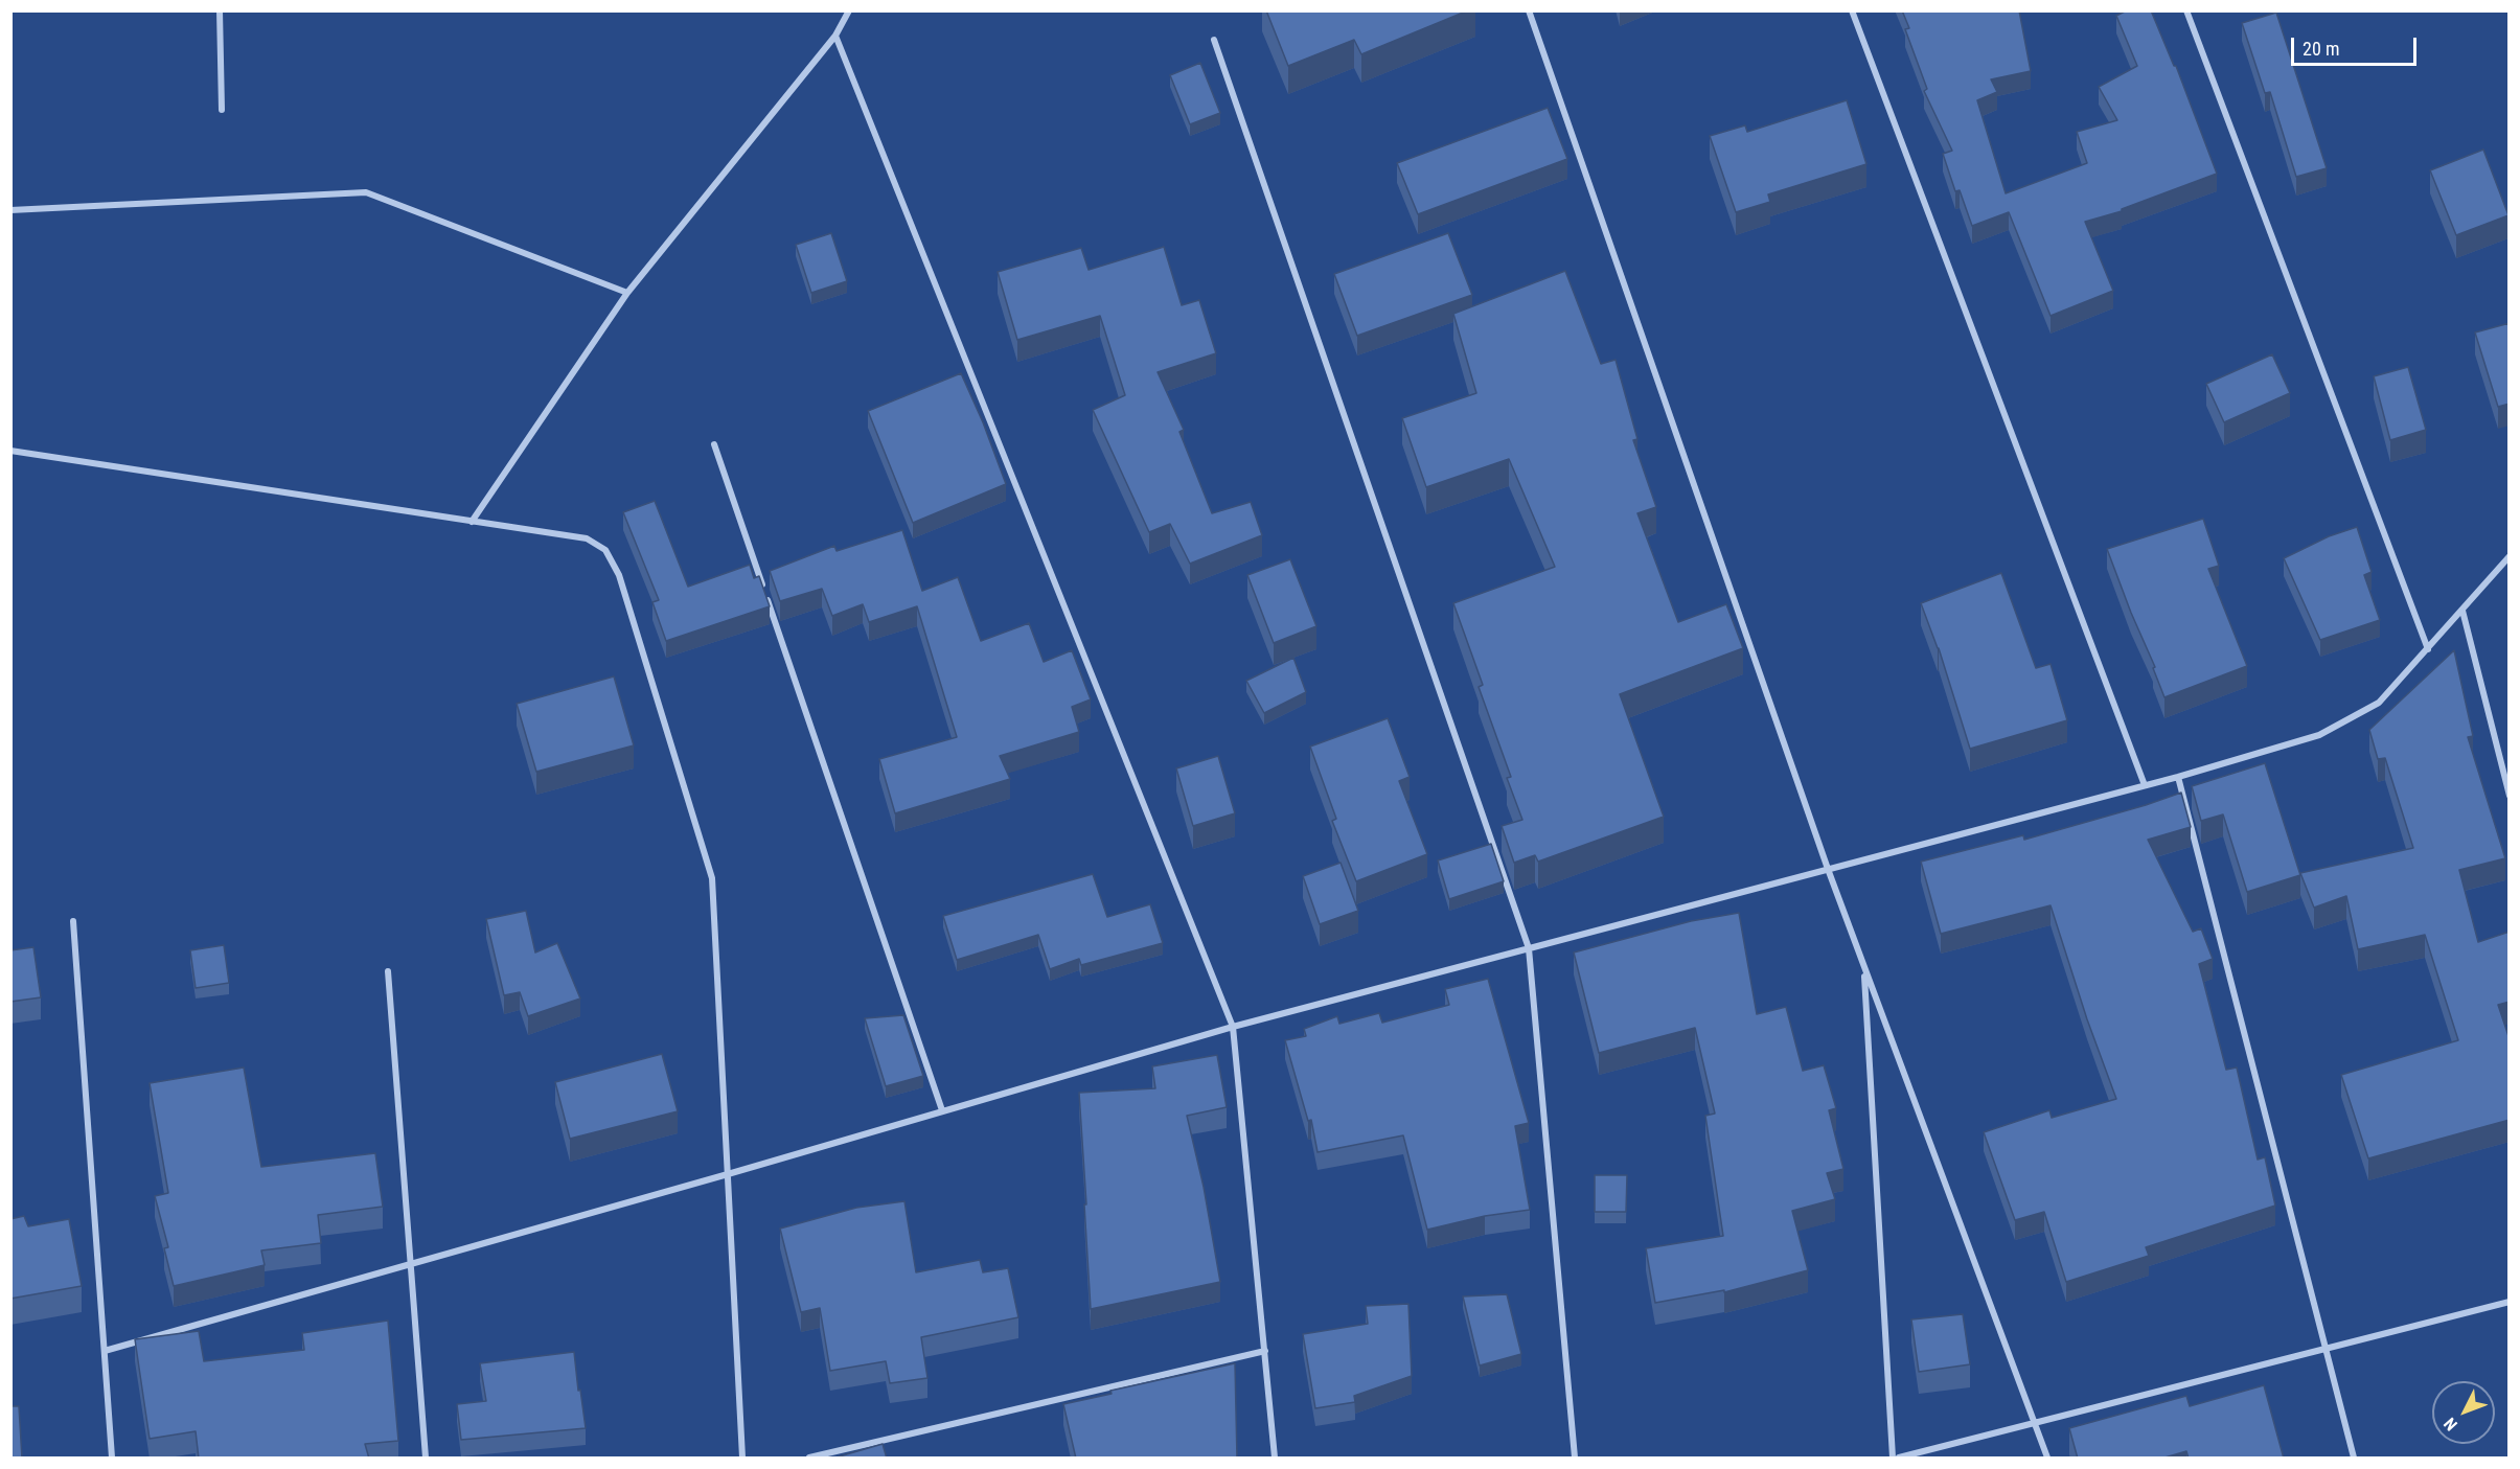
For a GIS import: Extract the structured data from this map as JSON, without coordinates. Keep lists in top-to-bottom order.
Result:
{
  "scale_bar": "20 m",
  "north": "bottom left"
}
